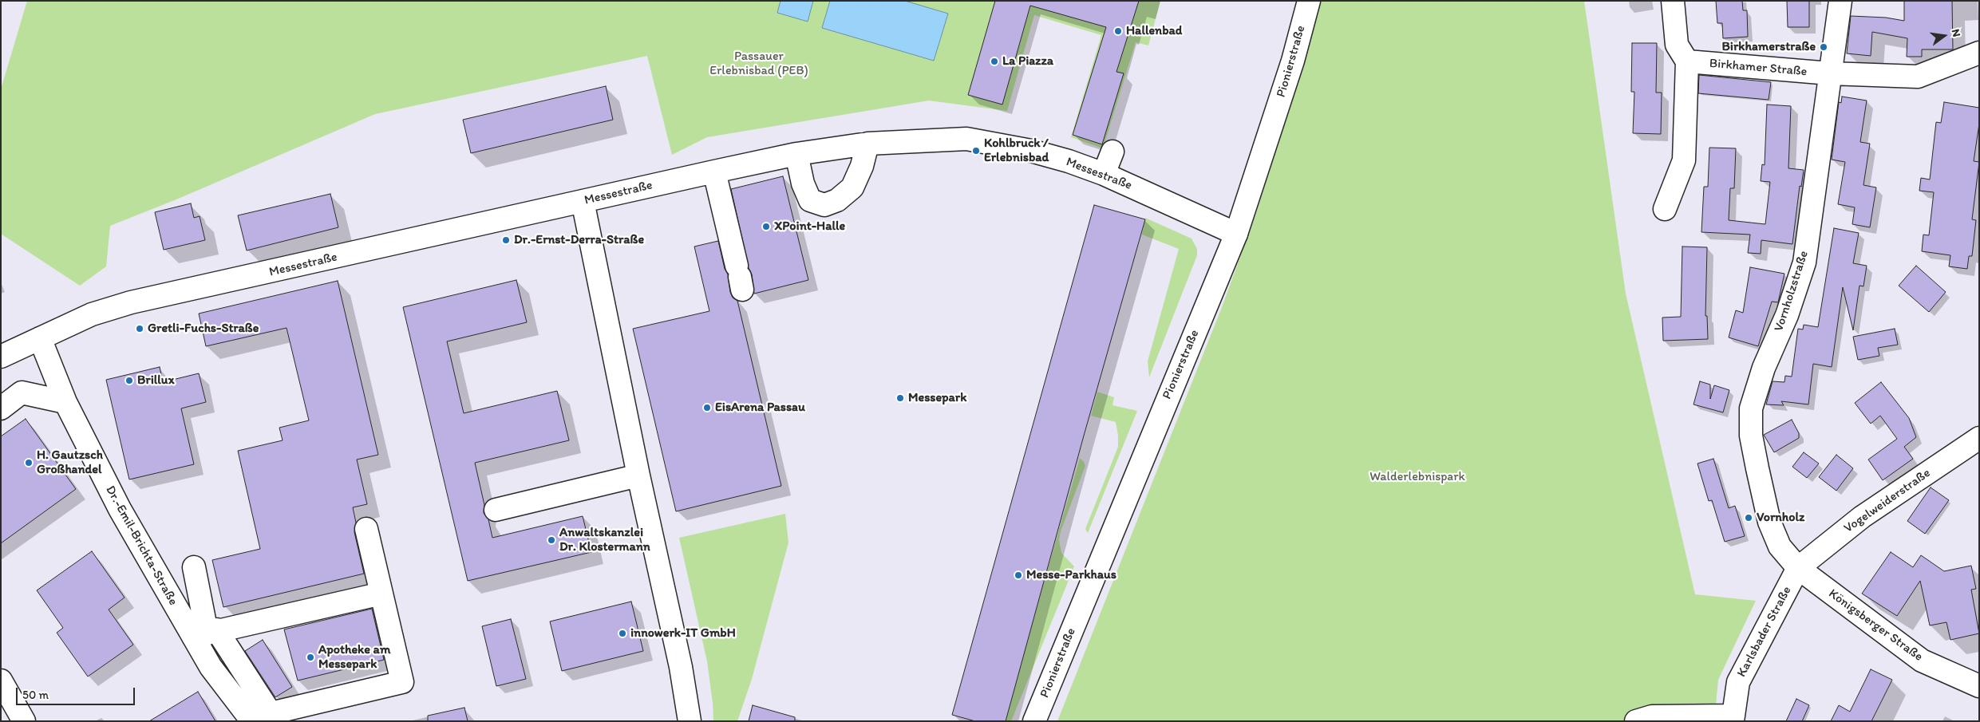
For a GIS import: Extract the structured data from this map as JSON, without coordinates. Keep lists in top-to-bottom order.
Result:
{
  "streets": {
    "street": [
      "Pionierstraße",
      "Birkhamer Straße",
      "Messestraße",
      "Vornholzstraße",
      "Vogelweiderstraße",
      "Dr.-Emil-Brichta-Straße",
      "Königsberger Straße",
      "Karlsbader Straße"
    ]
  },
  "crossings": [
    ["Pionierstraße", "Messestraße"],
    ["Birkhamer Straße", "Vornholzstraße"],
    ["Messestraße", "Dr.-Emil-Brichta-Straße"],
    ["Vornholzstraße", "Vogelweiderstraße"],
    ["Vornholzstraße", "Königsberger Straße"],
    ["Vornholzstraße", "Karlsbader Straße"],
    ["Vogelweiderstraße", "Königsberger Straße"],
    ["Vogelweiderstraße", "Karlsbader Straße"],
    ["Königsberger Straße", "Karlsbader Straße"]
  ],
  "parks": ["Passauer Erlebnisbad (PEB)", "Walderlebnispark"],
  "places": [
    "Hallenbad",
    "Birkhamerstraße",
    "La Piazza",
    "Kohlbruck / Erlebnisbad",
    "XPoint-Halle",
    "Dr.-Ernst-Derra-Straße",
    "Gretli-Fuchs-Straße",
    "Brillux",
    "Messepark",
    "EisArena Passau",
    "H. Gautzsch Großhandel",
    "Vornholz",
    "Anwaltskanzlei Dr. Klostermann",
    "Messe-Parkhaus",
    "innowerk-IT GmbH",
    "Apotheke am Messepark"
  ],
  "scale_bar": "50 m",
  "north": "right"
}
